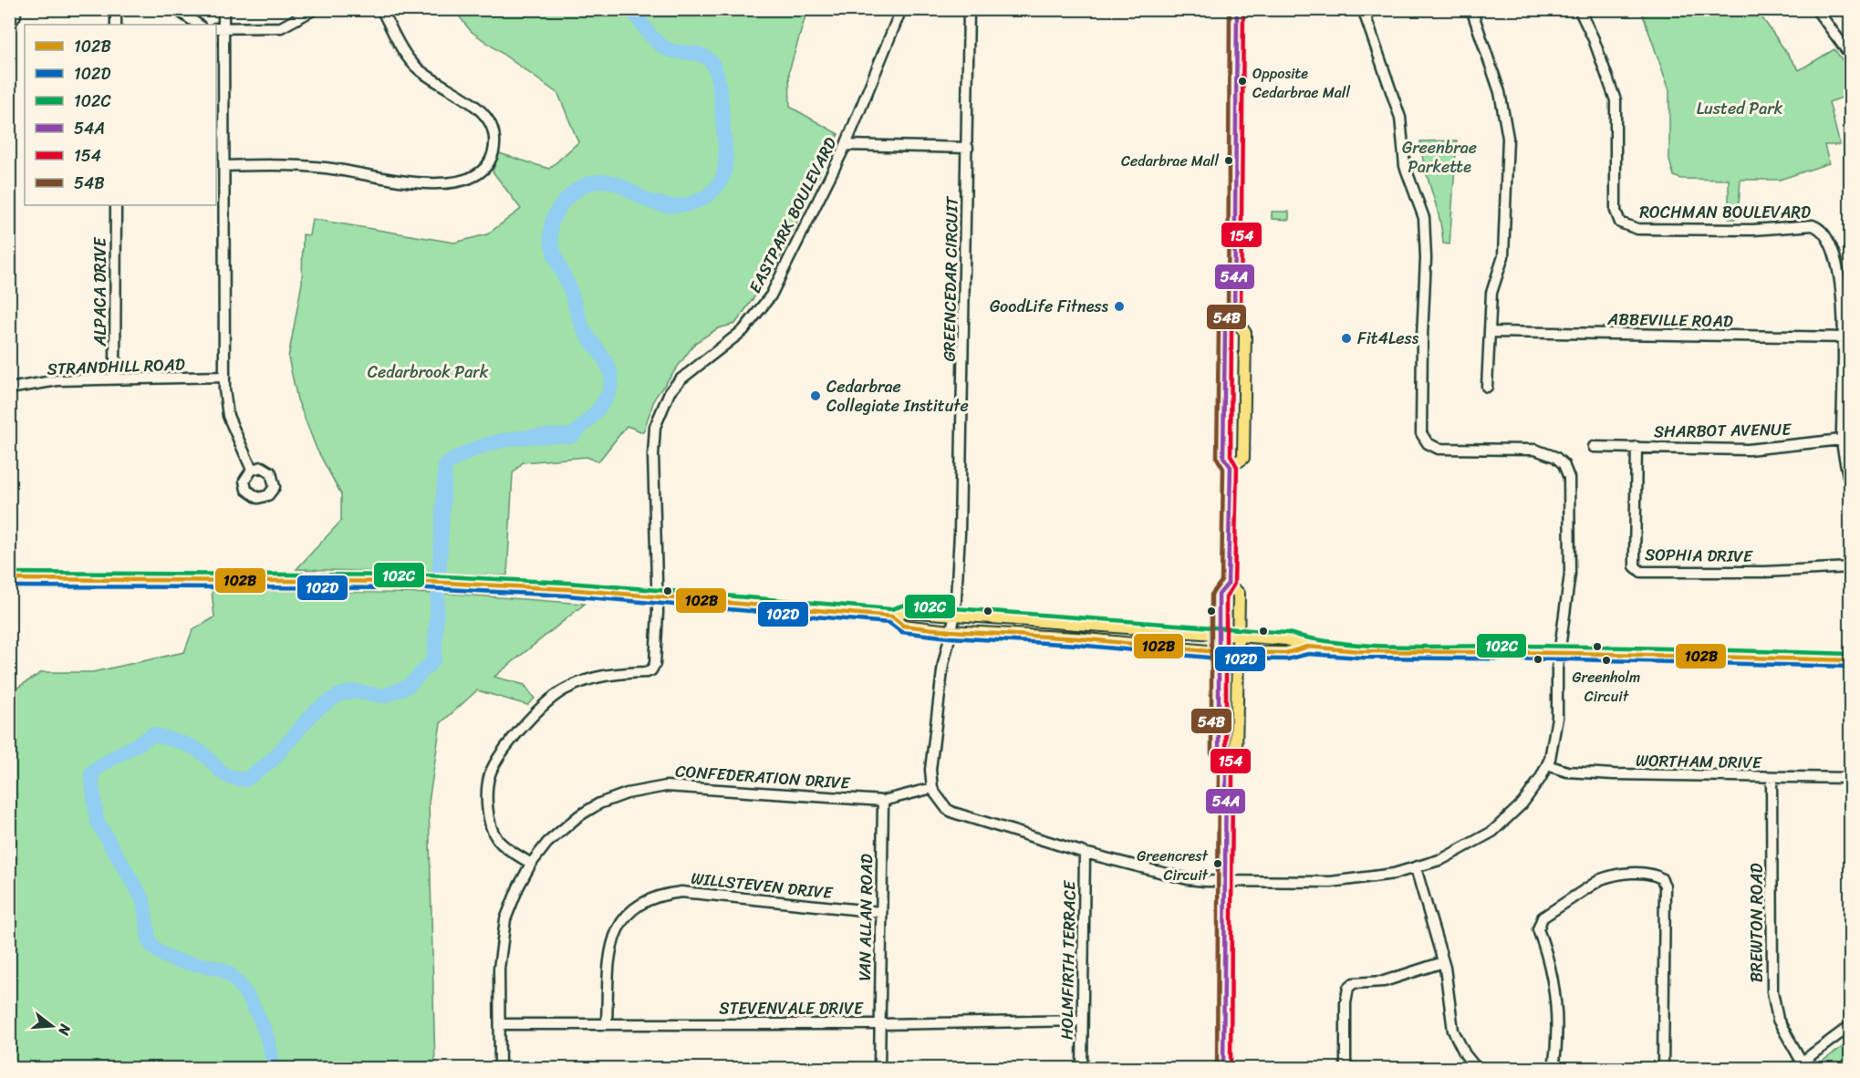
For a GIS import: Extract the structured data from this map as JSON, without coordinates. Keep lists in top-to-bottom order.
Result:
{
  "streets": {
    "street": [
      "ROCHMAN BOULEVARD",
      "EASTPARK BOULEVARD",
      "GREENCEDAR CIRCUIT",
      "ALPACA DRIVE",
      "ABBEVILLE ROAD",
      "STRANDHILL ROAD",
      "SHARBOT AVENUE",
      "SOPHIA DRIVE",
      "WORTHAM DRIVE",
      "CONFEDERATION DRIVE",
      "WILLSTEVEN DRIVE",
      "VAN ALLAN ROAD",
      "BREWTON ROAD",
      "HOLMFIRTH TERRACE",
      "STEVENVALE DRIVE"
    ]
  },
  "crossings": [
    ["ROCHMAN BOULEVARD", "ABBEVILLE ROAD"],
    ["ROCHMAN BOULEVARD", "SHARBOT AVENUE"],
    ["EASTPARK BOULEVARD", "CONFEDERATION DRIVE"],
    ["ALPACA DRIVE", "STRANDHILL ROAD"],
    ["SHARBOT AVENUE", "SOPHIA DRIVE"],
    ["WORTHAM DRIVE", "BREWTON ROAD"],
    ["CONFEDERATION DRIVE", "VAN ALLAN ROAD"],
    ["CONFEDERATION DRIVE", "STEVENVALE DRIVE"],
    ["WILLSTEVEN DRIVE", "VAN ALLAN ROAD"],
    ["WILLSTEVEN DRIVE", "STEVENVALE DRIVE"],
    ["VAN ALLAN ROAD", "STEVENVALE DRIVE"],
    ["HOLMFIRTH TERRACE", "STEVENVALE DRIVE"]
  ],
  "parks": ["Lusted Park", "Greenbrae Parkette", "Cedarbrook Park"],
  "places": [
    "Opposite Cedarbrae Mall",
    "Cedarbrae Mall",
    "GoodLife Fitness",
    "Fit4Less",
    "Cedarbrae Collegiate Institute",
    "Greenholm Circuit",
    "Greencrest Circuit"
  ],
  "lines": [
    "transit line 54A",
    "transit line 154",
    "transit line 54B",
    "transit line 102C",
    "transit line 102B",
    "transit line 102D"
  ],
  "legend": [
    "102B",
    "102D",
    "102C",
    "54A",
    "154",
    "54B"
  ],
  "north": "right"
}
